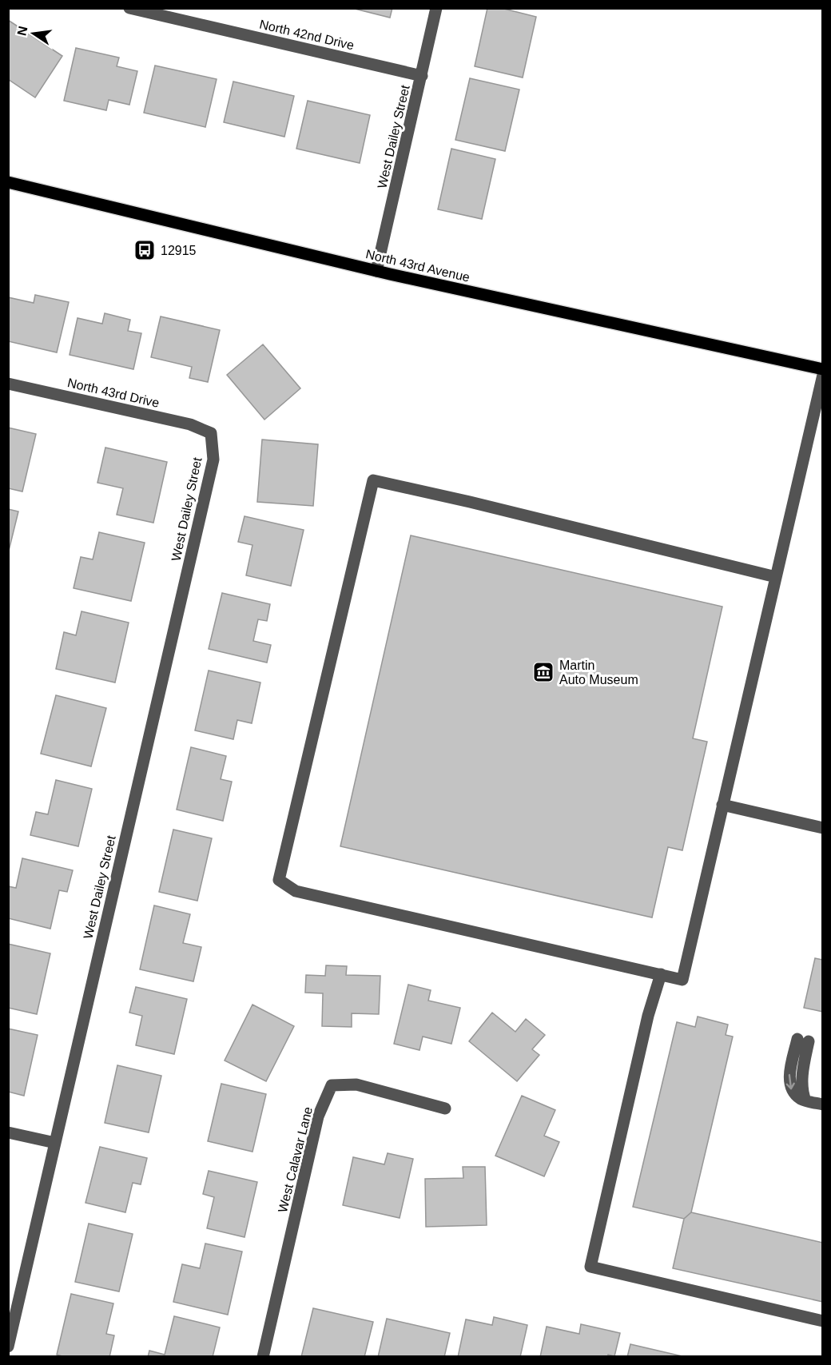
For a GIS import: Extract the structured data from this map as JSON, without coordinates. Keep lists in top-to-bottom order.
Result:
{
  "streets": {
    "main road": ["North 43rd Avenue"],
    "street": [
      "North 42nd Drive",
      "West Dailey Street",
      "North 43rd Drive",
      "West Calavar Lane"
    ]
  },
  "crossings": [
    ["North 42nd Drive", "West Dailey Street"],
    ["West Dailey Street", "North 43rd Avenue"],
    ["West Dailey Street", "North 43rd Drive"]
  ],
  "places": {
    "bus stop": ["12915"],
    "museum": ["Martin Auto Museum"]
  },
  "north": "left"
}
